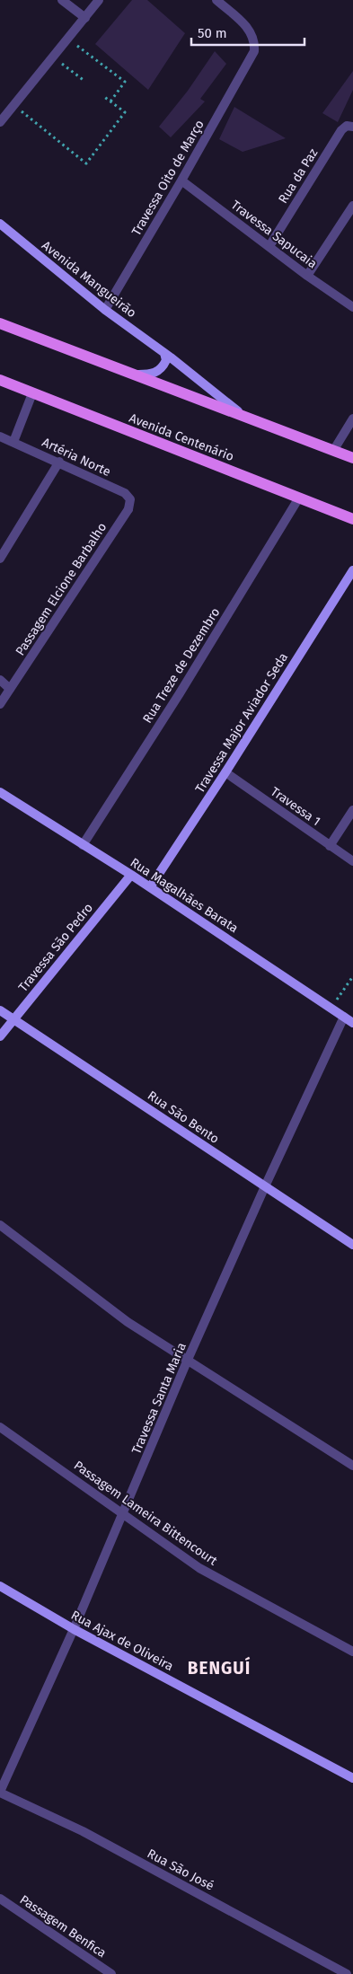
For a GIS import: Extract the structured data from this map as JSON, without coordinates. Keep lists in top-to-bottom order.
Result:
{
  "streets": {
    "main road": ["Avenida Centenário"],
    "street": [
      "Rua da Paz",
      "Travessa Oito de Março",
      "Travessa Sapucaia",
      "Avenida Mangueirão",
      "Artéria Norte",
      "Passagem Elcione Barbalho",
      "Rua Treze de Dezembro",
      "Travessa Major Aviador Seda",
      "Travessa 1",
      "Rua Magalhães Barata",
      "Travessa São Pedro",
      "Rua São Bento",
      "Travessa Santa Maria",
      "Passagem Lameira Bittencourt",
      "Rua Ajax de Oliveira",
      "Rua São José",
      "Passagem Benfica"
    ]
  },
  "crossings": [
    ["Rua da Paz", "Travessa Sapucaia"],
    ["Travessa Oito de Março", "Travessa Sapucaia"],
    ["Travessa Oito de Março", "Avenida Mangueirão"],
    ["Avenida Centenário", "Rua Treze de Dezembro"],
    ["Artéria Norte", "Passagem Elcione Barbalho"],
    ["Rua Treze de Dezembro", "Rua Magalhães Barata"],
    ["Travessa Major Aviador Seda", "Travessa 1"],
    ["Travessa Major Aviador Seda", "Rua Magalhães Barata"],
    ["Rua Magalhães Barata", "Travessa São Pedro"],
    ["Rua Magalhães Barata", "Travessa Santa Maria"],
    ["Travessa São Pedro", "Rua São Bento"],
    ["Rua São Bento", "Travessa Santa Maria"],
    ["Travessa Santa Maria", "Passagem Lameira Bittencourt"],
    ["Travessa Santa Maria", "Rua Ajax de Oliveira"],
    ["Travessa Santa Maria", "Rua São José"]
  ],
  "districts": ["BENGUÍ"],
  "scale_bar": "50 m"
}
